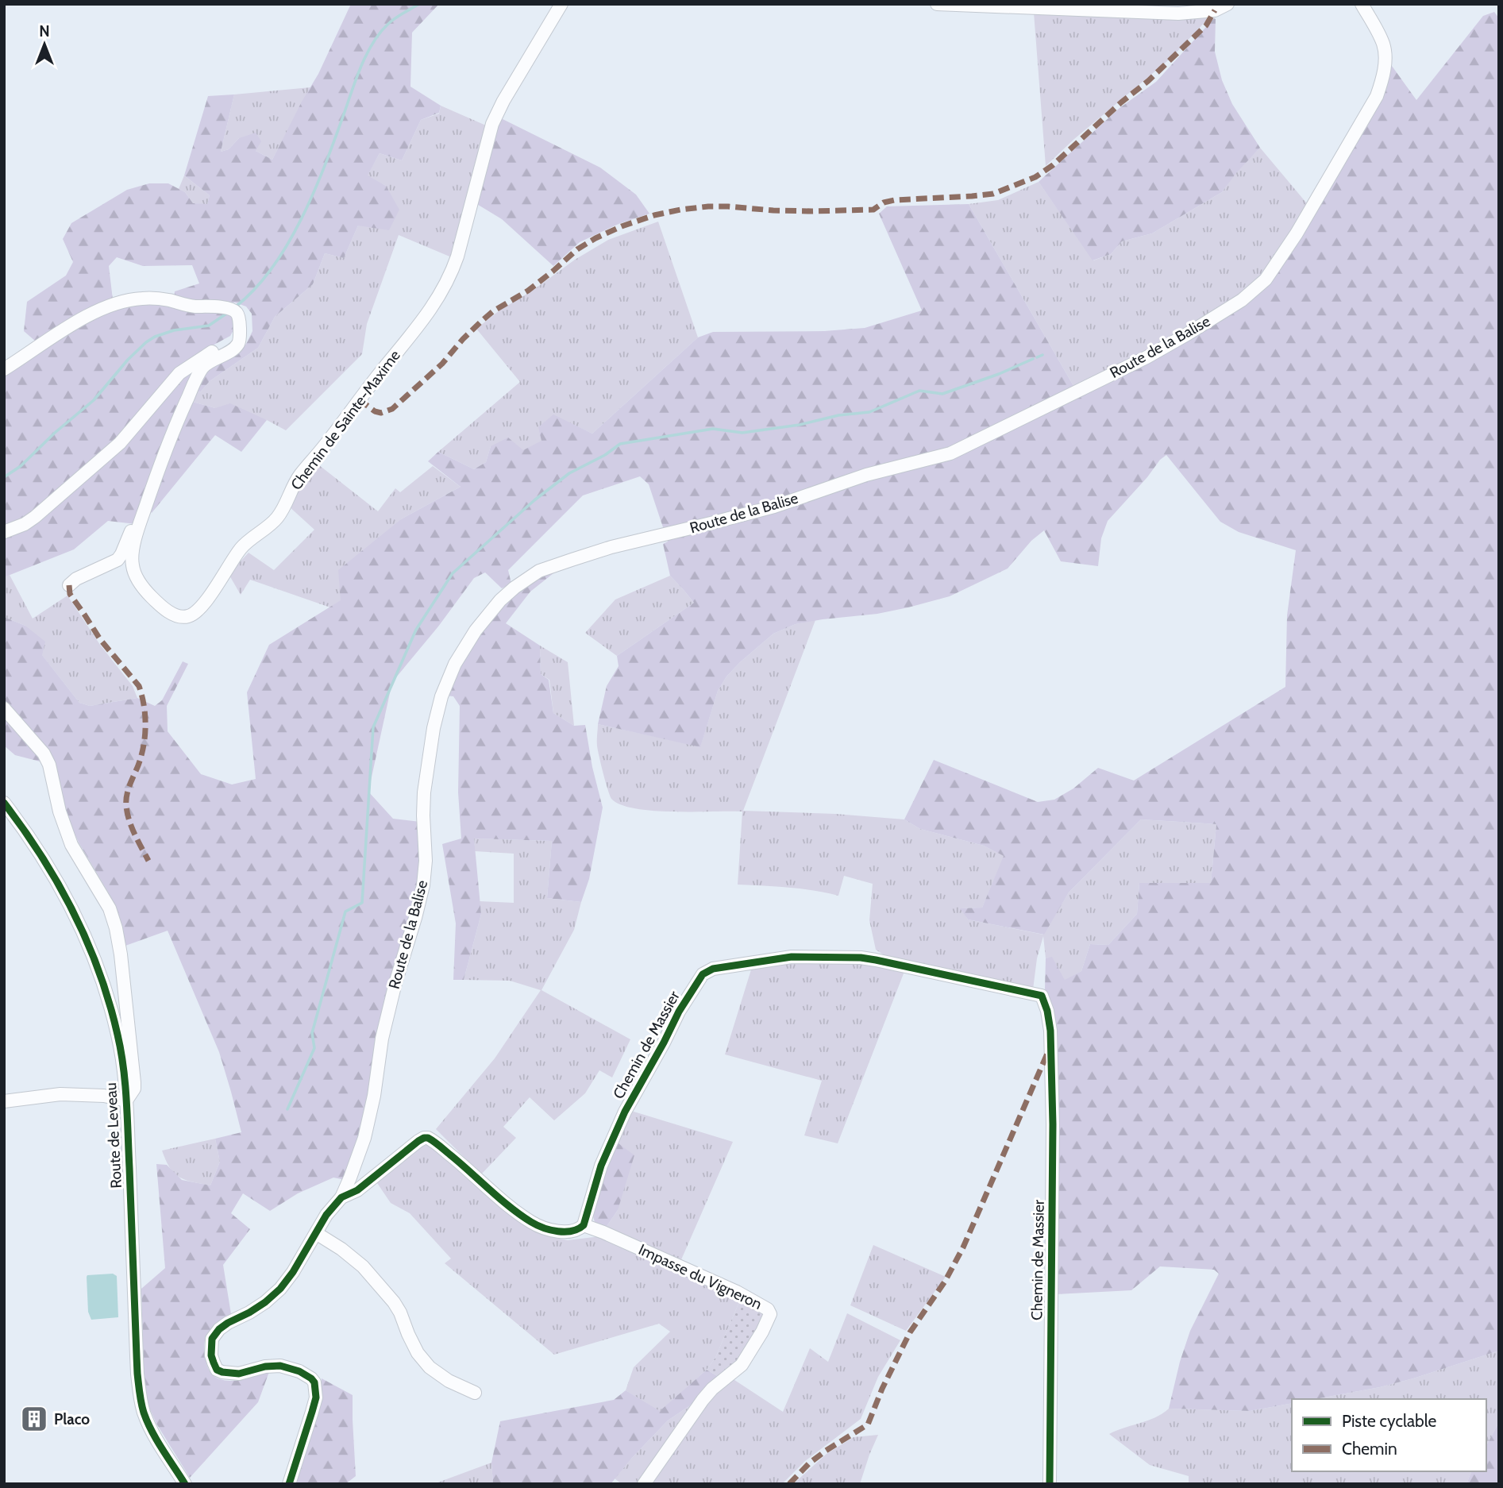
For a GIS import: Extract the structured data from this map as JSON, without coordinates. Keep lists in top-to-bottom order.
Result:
{
  "streets": {
    "street": [
      "Route de la Balise",
      "Chemin de Sainte-Maxime",
      "Chemin de Massier",
      "Route de Leveau",
      "Impasse du Vigneron"
    ]
  },
  "crossings": [
    ["Chemin de Massier", "Impasse du Vigneron"]
  ],
  "places": {
    "building": ["Placo"]
  },
  "legend": ["Piste cyclable", "Chemin"],
  "north": "top"
}
